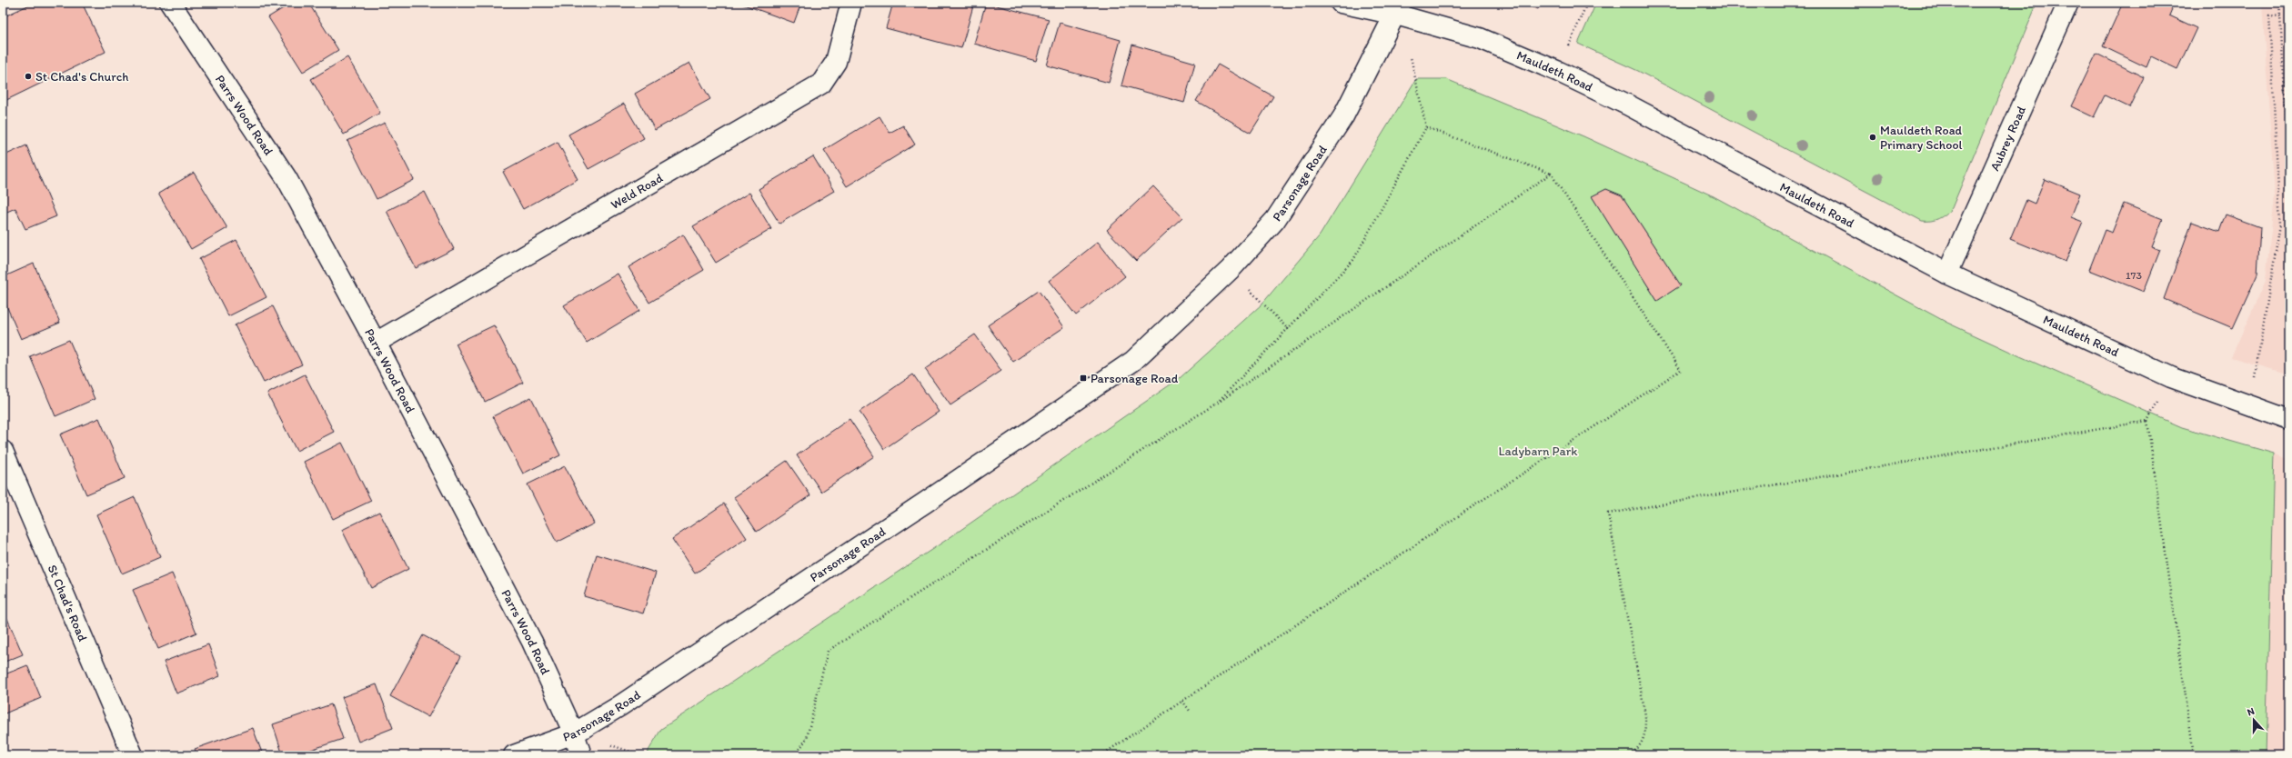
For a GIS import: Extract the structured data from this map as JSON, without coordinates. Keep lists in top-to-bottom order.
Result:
{
  "streets": {
    "street": [
      "Mauldeth Road",
      "Parrs Wood Road",
      "Aubrey Road",
      "Parsonage Road",
      "Weld Road",
      "St Chad's Road"
    ]
  },
  "crossings": [
    ["Mauldeth Road", "Aubrey Road"],
    ["Mauldeth Road", "Parsonage Road"],
    ["Parrs Wood Road", "Parsonage Road"],
    ["Parrs Wood Road", "Weld Road"]
  ],
  "parks": ["Ladybarn Park"],
  "places": {
    "other": ["St Chad's Church", "Mauldeth Road Primary School"],
    "transit": ["Parsonage Road"]
  },
  "house_numbers": ["173"],
  "north": "top"
}
